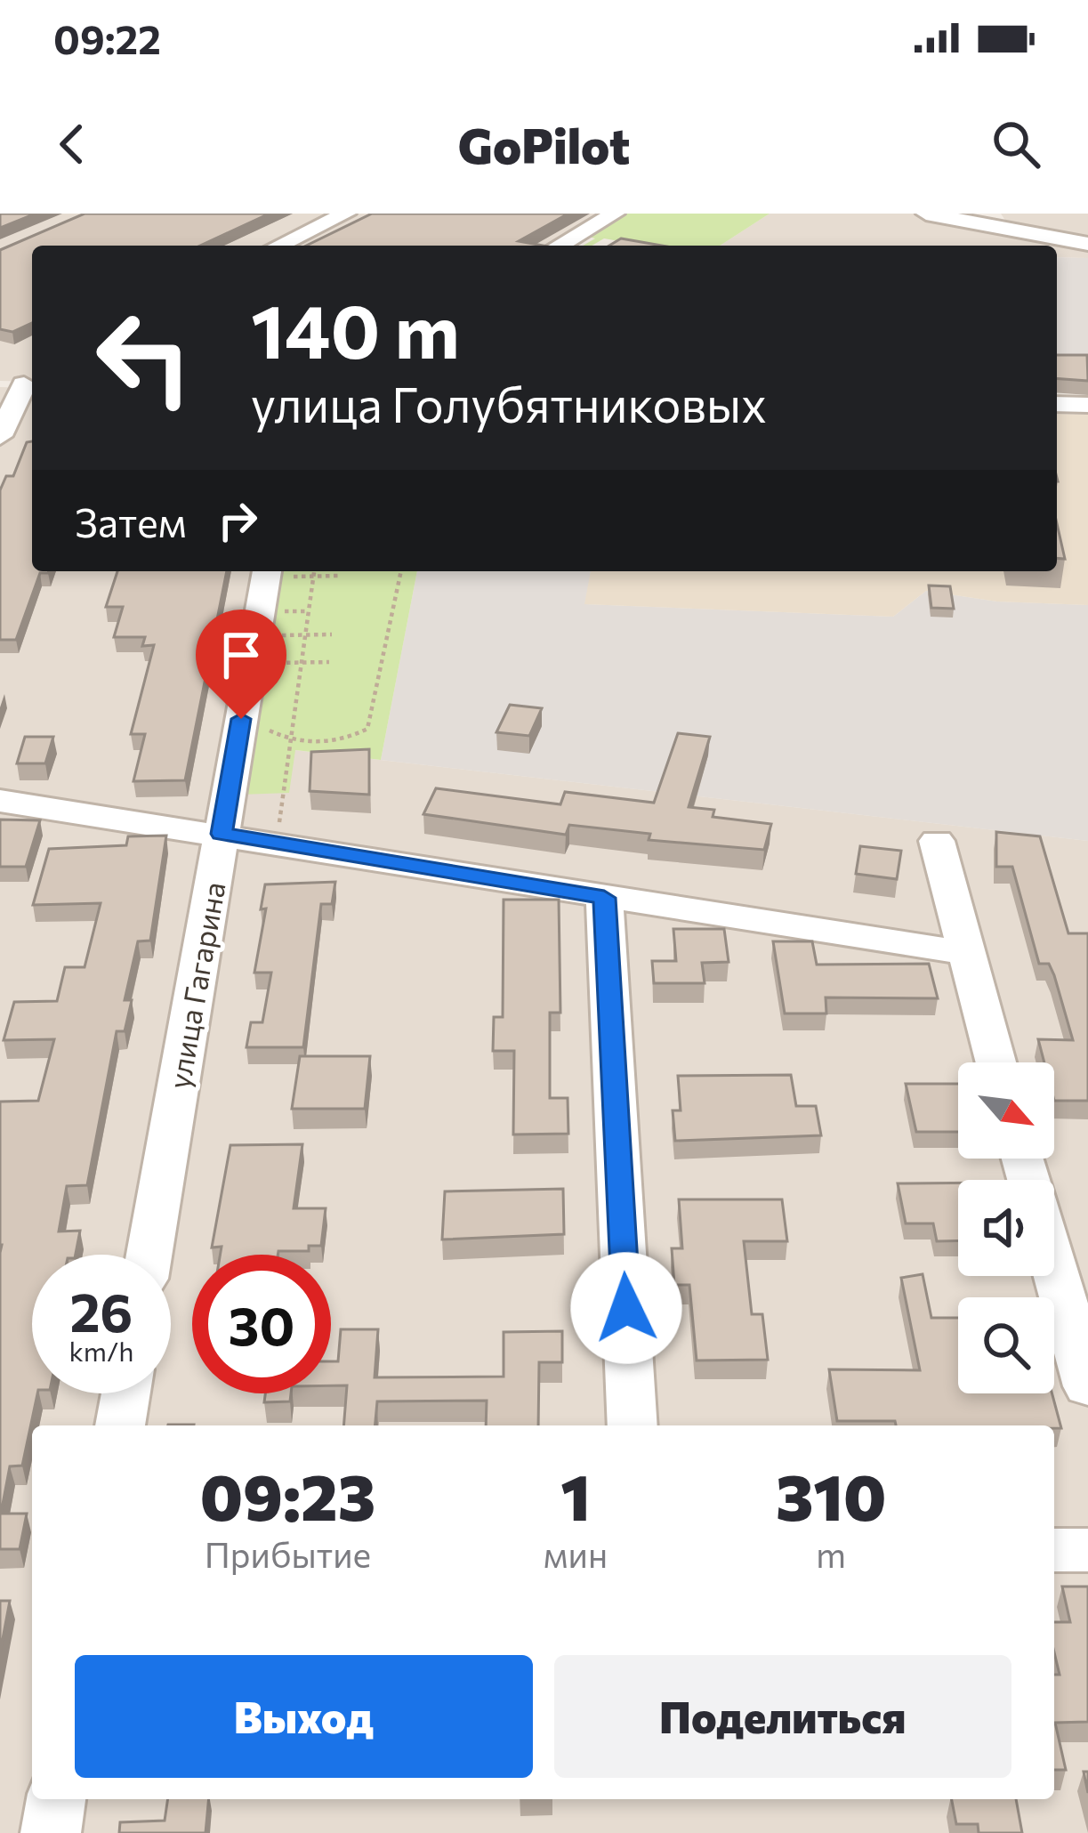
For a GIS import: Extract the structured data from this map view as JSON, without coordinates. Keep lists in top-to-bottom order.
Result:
{
  "streets": {
    "street": ["улица Гагарина"]
  },
  "north": "bottom right",
  "page": {
    "status": "09:22",
    "header": "GoPilot",
    "turn": ["140 m", "улица Голубятниковых"],
    "then": "Затем",
    "speed": "26 km/h",
    "limit": "30",
    "eta": [
      "09:23",
      "Прибытие",
      "1",
      "мин",
      "310",
      "m"
    ],
    "buttons": ["Выход", "Поделиться"]
  }
}
